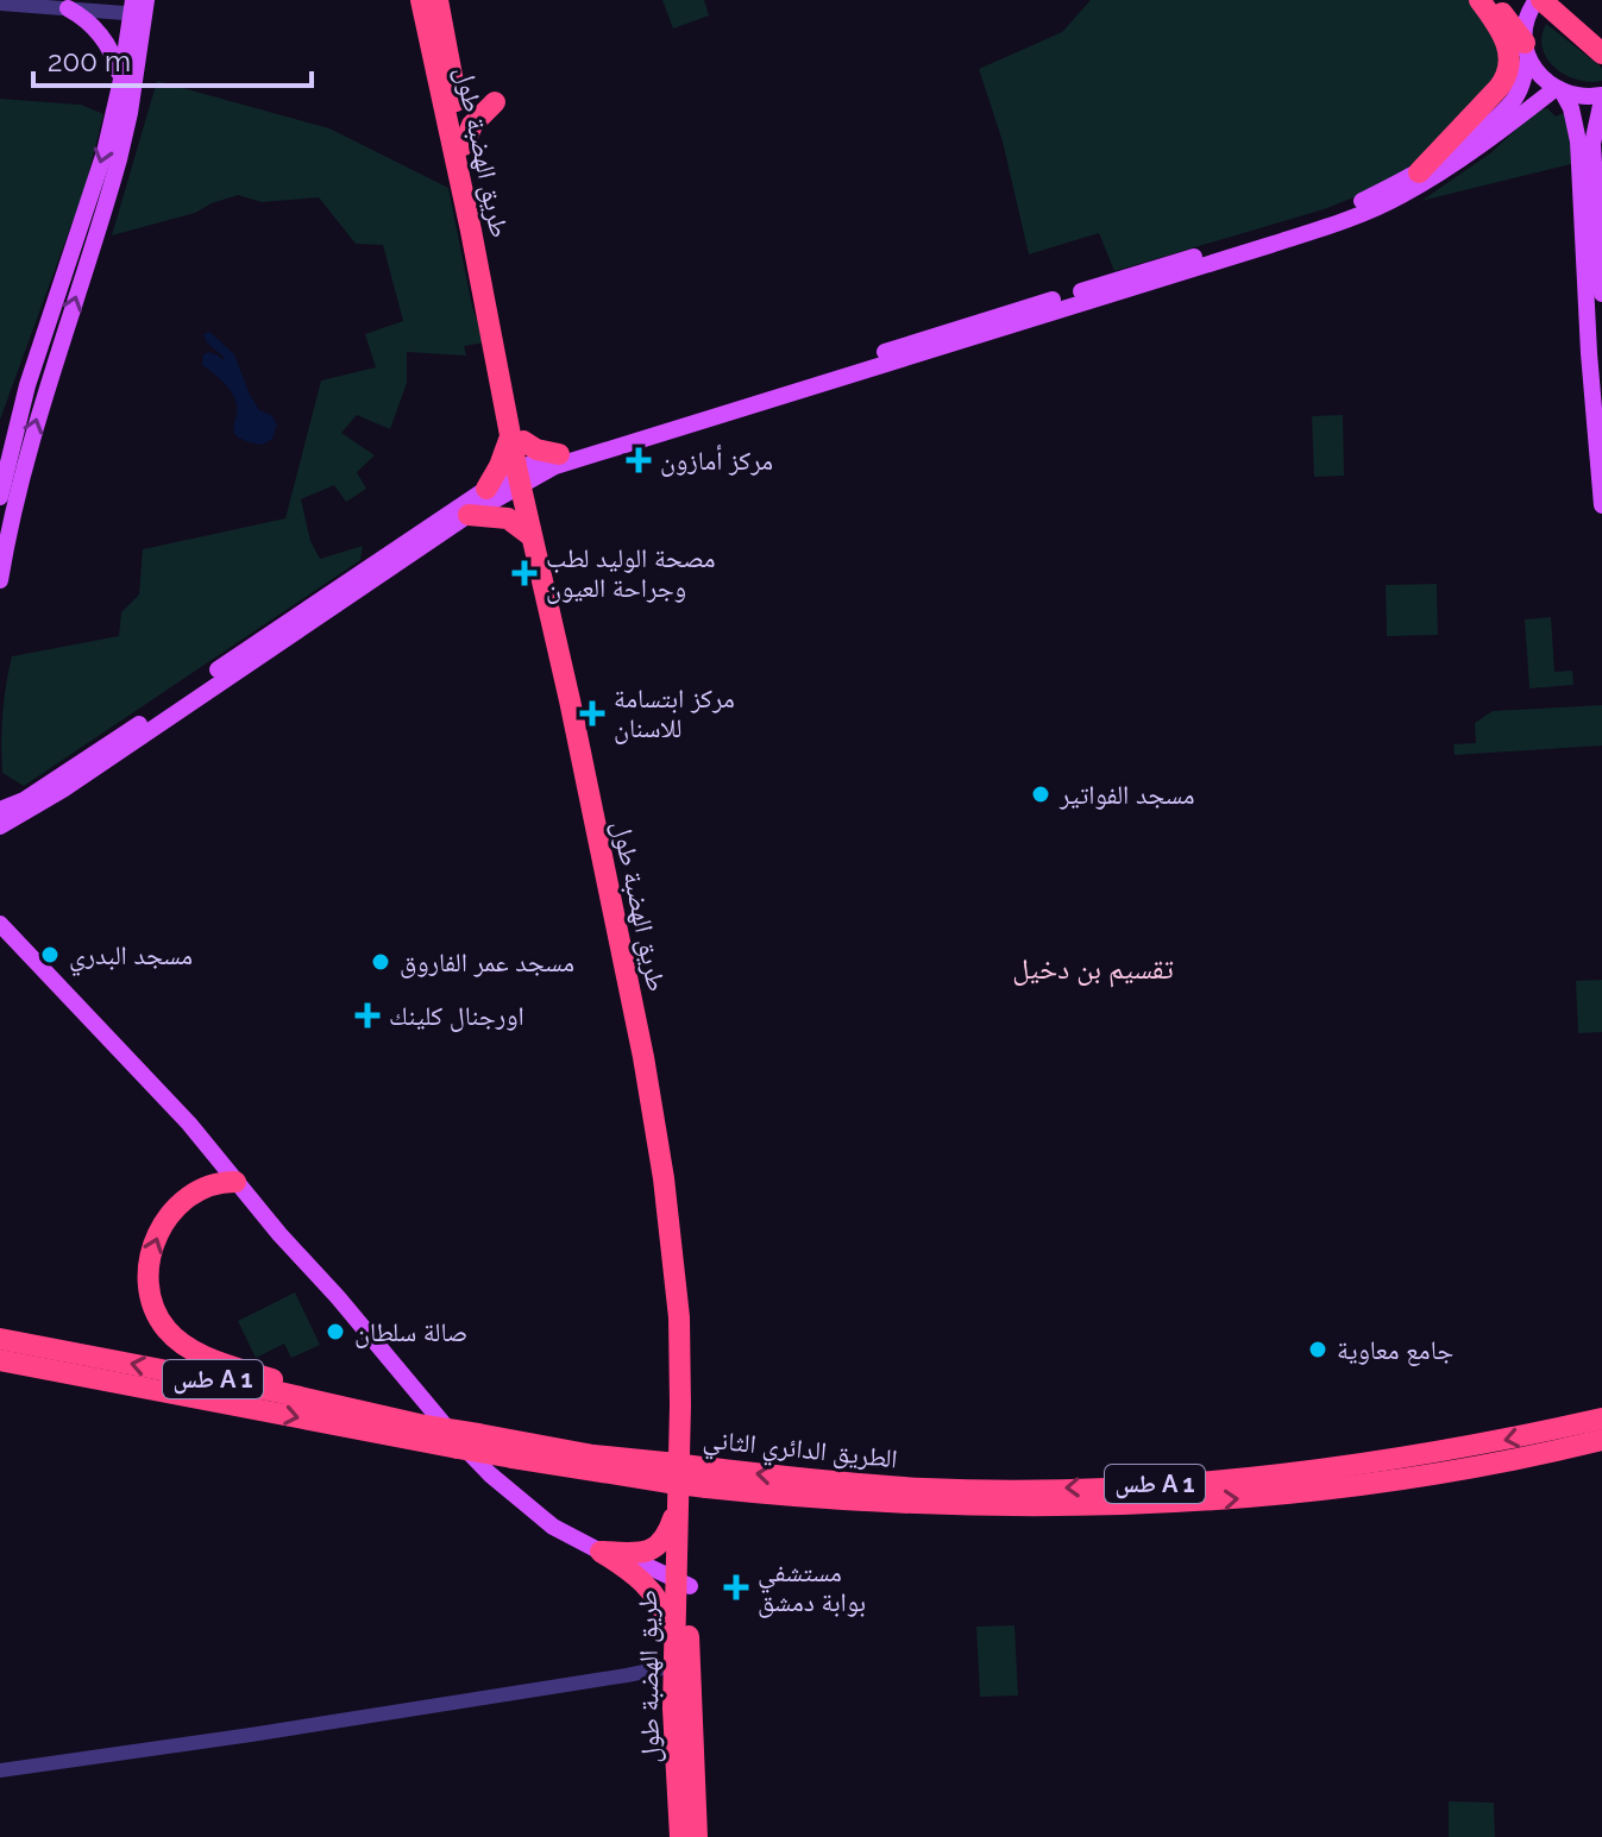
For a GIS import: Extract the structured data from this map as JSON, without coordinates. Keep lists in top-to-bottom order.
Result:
{
  "streets": {
    "highway": ["طريق الهضبة طول", "طس A 1", "الطريق الدائري الثاني"]
  },
  "districts": ["تقسيم بن دخيل"],
  "places": {
    "health": [
      "مركز أمازون",
      "مصحة الوليد لطب وجراحة العيون",
      "مركز ابتسامة للاسنان",
      "اورجنال كلينك",
      "مستشفي بوابة دمشق"
    ],
    "other": [
      "مسجد الفواتير",
      "مسجد البدري",
      "مسجد عمر الفاروق",
      "صالة سلطان",
      "جامع معاوية"
    ]
  },
  "scale_bar": "200 m"
}
